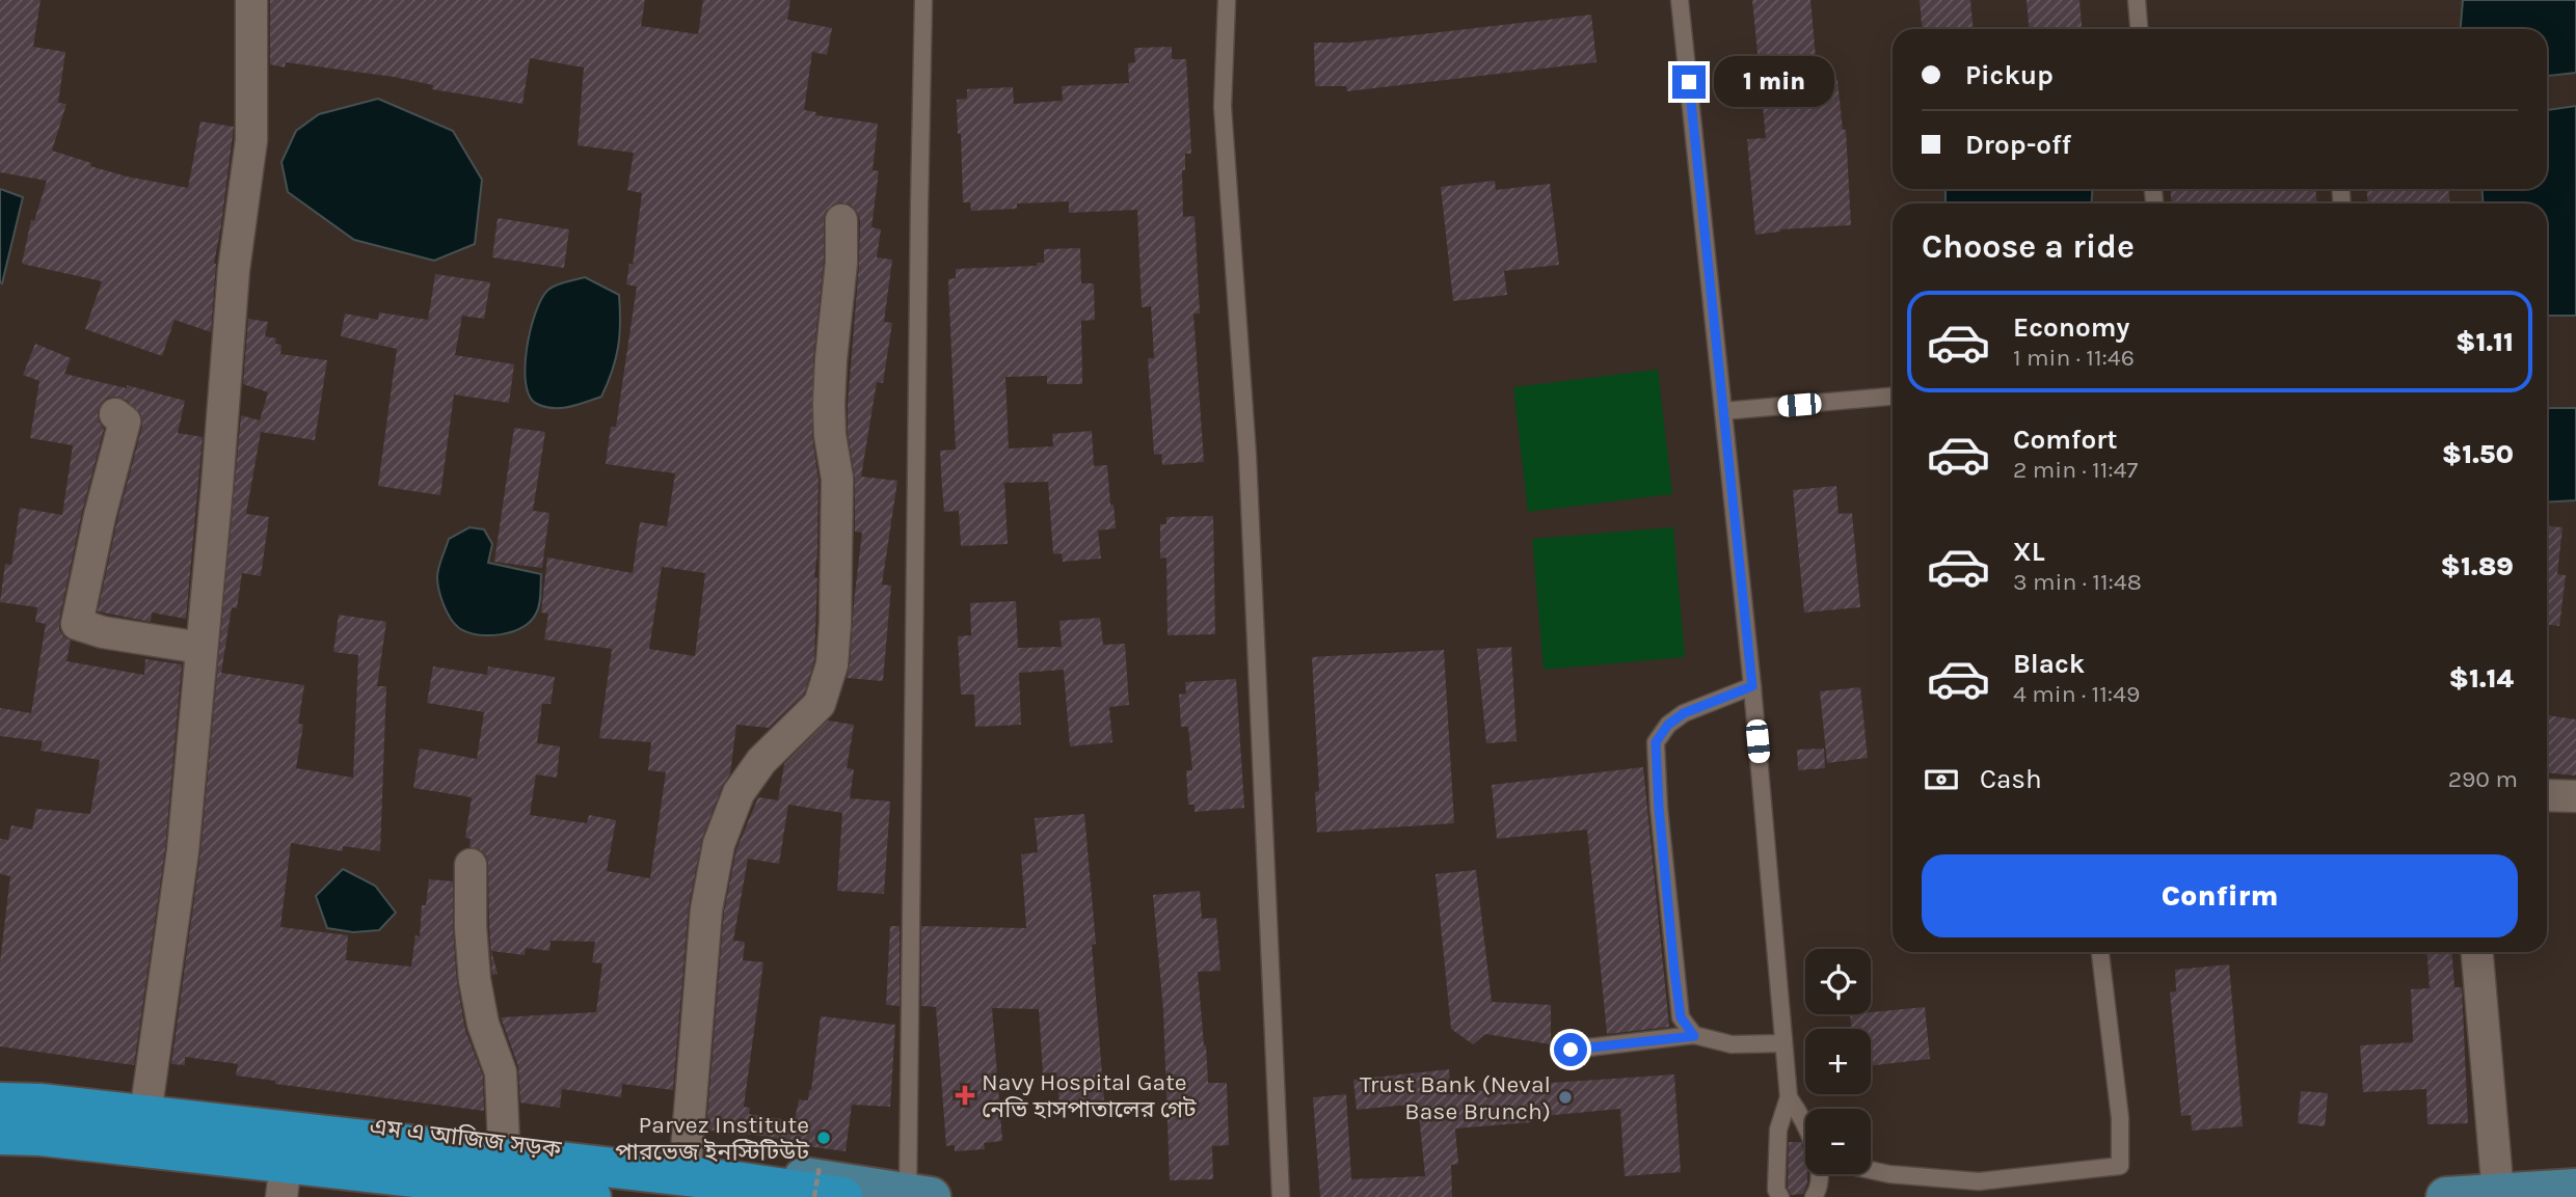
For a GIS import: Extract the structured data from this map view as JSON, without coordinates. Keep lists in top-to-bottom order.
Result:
{
  "streets": {
    "main road": ["এম এ আজিজ সড়ক"]
  },
  "places": {
    "health": ["Navy Hospital Gate নেভি হাসপাতালের গেট"],
    "other": ["Trust Bank (Neval Base Brunch)", "Parvez Institute পারভেজ ইনস্টিটিউট"]
  },
  "page": {
    "banner": ["Pickup", "Drop-off"],
    "bubble": "1 min",
    "heading": "Choose a ride",
    "list": [
      {
        "name": "Economy",
        "note": "1 min · 11:46",
        "value": "$1.11"
      },
      {
        "name": "Comfort",
        "note": "2 min · 11:47",
        "value": "$1.50"
      },
      {
        "name": "XL",
        "note": "3 min · 11:48",
        "value": "$1.89"
      },
      {
        "name": "Black",
        "note": "4 min · 11:49",
        "value": "$1.14"
      }
    ],
    "pay": ["Cash", "290 m"],
    "buttons": "Confirm",
    "map_buttons": ["+", "−"]
  }
}
